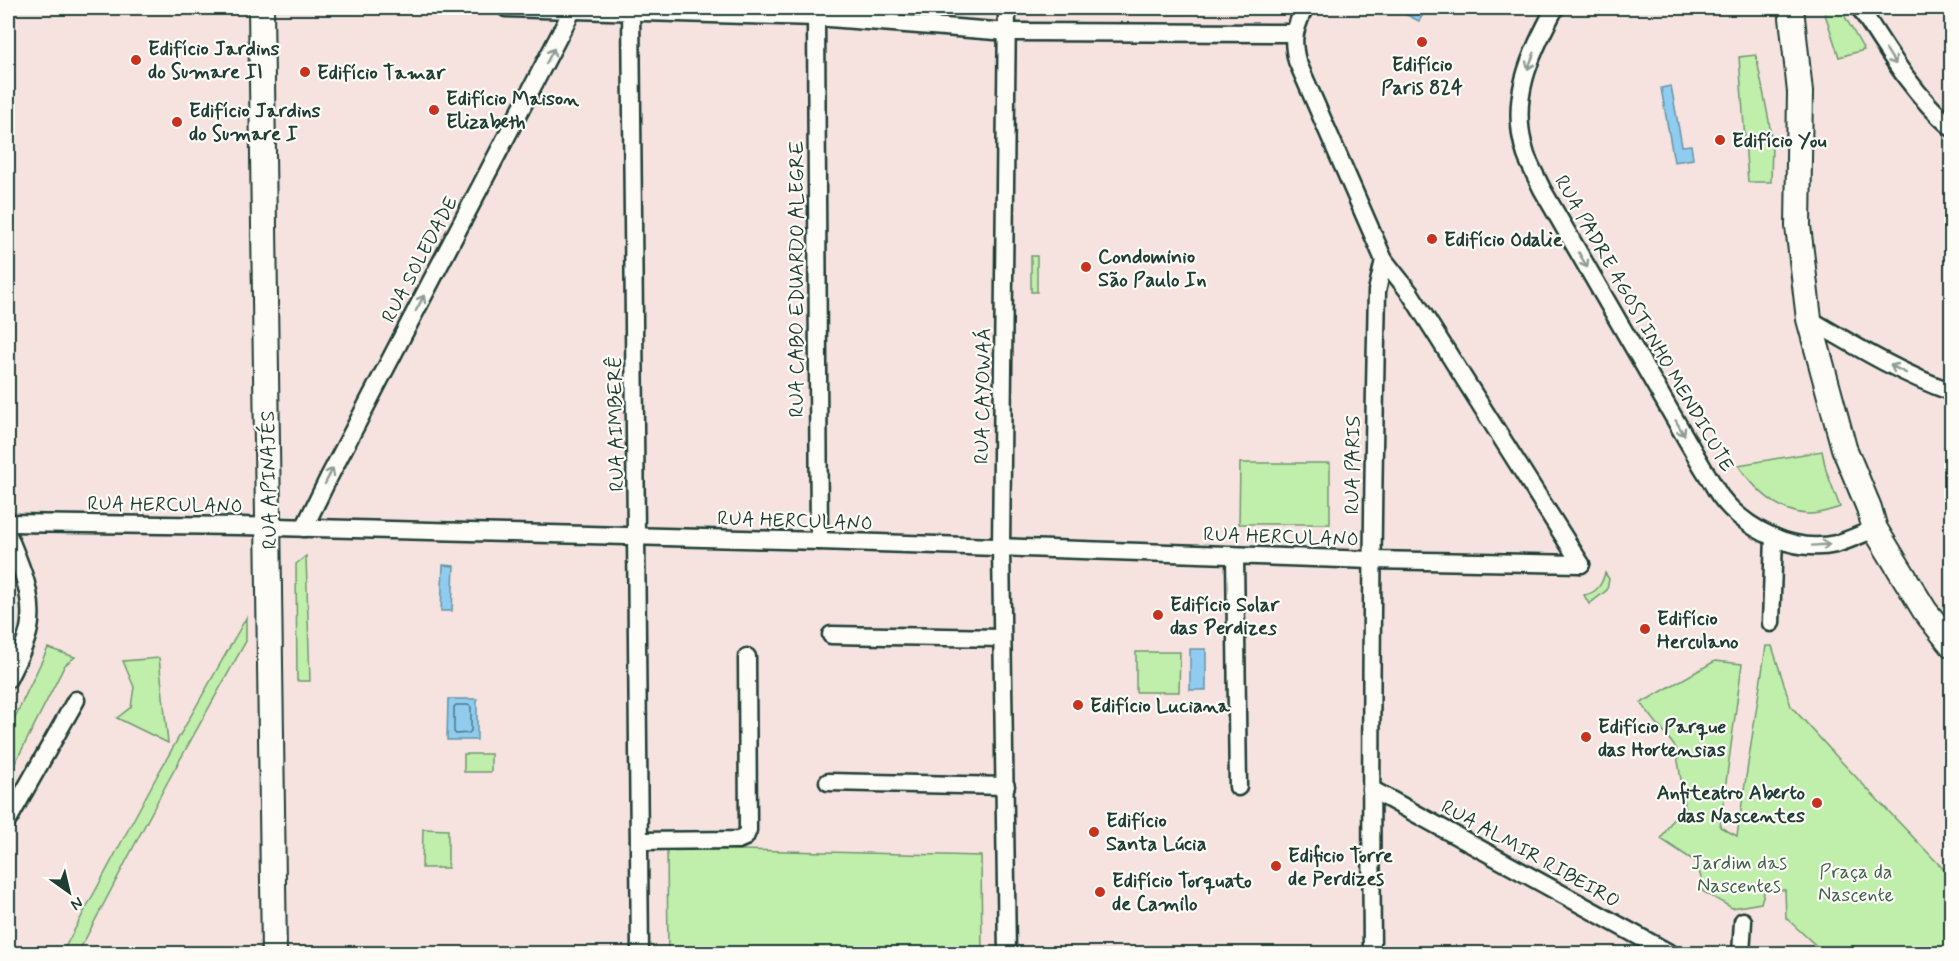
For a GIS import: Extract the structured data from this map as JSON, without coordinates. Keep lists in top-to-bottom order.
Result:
{
  "streets": {
    "street": [
      "RUA SOLEDADE",
      "RUA CABO EDUARDO ALEGRE",
      "RUA PADRE AGOSTINHO MENDICUTE",
      "RUA CAYOWAÁ",
      "RUA AIMBERÊ",
      "RUA PARIS",
      "RUA APINAJÉS",
      "RUA HERCULANO",
      "RUA ALMIR RIBEIRO"
    ]
  },
  "crossings": [
    ["RUA SOLEDADE", "RUA HERCULANO"],
    ["RUA CABO EDUARDO ALEGRE", "RUA HERCULANO"],
    ["RUA CAYOWAÁ", "RUA HERCULANO"],
    ["RUA AIMBERÊ", "RUA HERCULANO"],
    ["RUA PARIS", "RUA HERCULANO"],
    ["RUA PARIS", "RUA ALMIR RIBEIRO"],
    ["RUA APINAJÉS", "RUA HERCULANO"]
  ],
  "one_way": ["RUA SOLEDADE", "RUA PADRE AGOSTINHO MENDICUTE"],
  "parks": ["Jardim das Nascentes", "Praça da Nascente"],
  "places": [
    "Edifício Paris 824",
    "Edifício Jardins do Sumare II",
    "Edifício Tamar",
    "Edifício Maison Elizabeth",
    "Edifício Jardins do Sumare I",
    "Edifício You",
    "Edifício Odalie",
    "Condominio São Paulo In",
    "Edifício Solar das Perdizes",
    "Edifício Herculano",
    "Edifício Luciana",
    "Edifício Parque das Hortensias",
    "Anfiteatro Aberto das Nascentes",
    "Edifício Santa Lúcia",
    "Edificio Torre de Perdizes",
    "Edifício Torquato de Camilo"
  ],
  "north": "bottom right"
}
